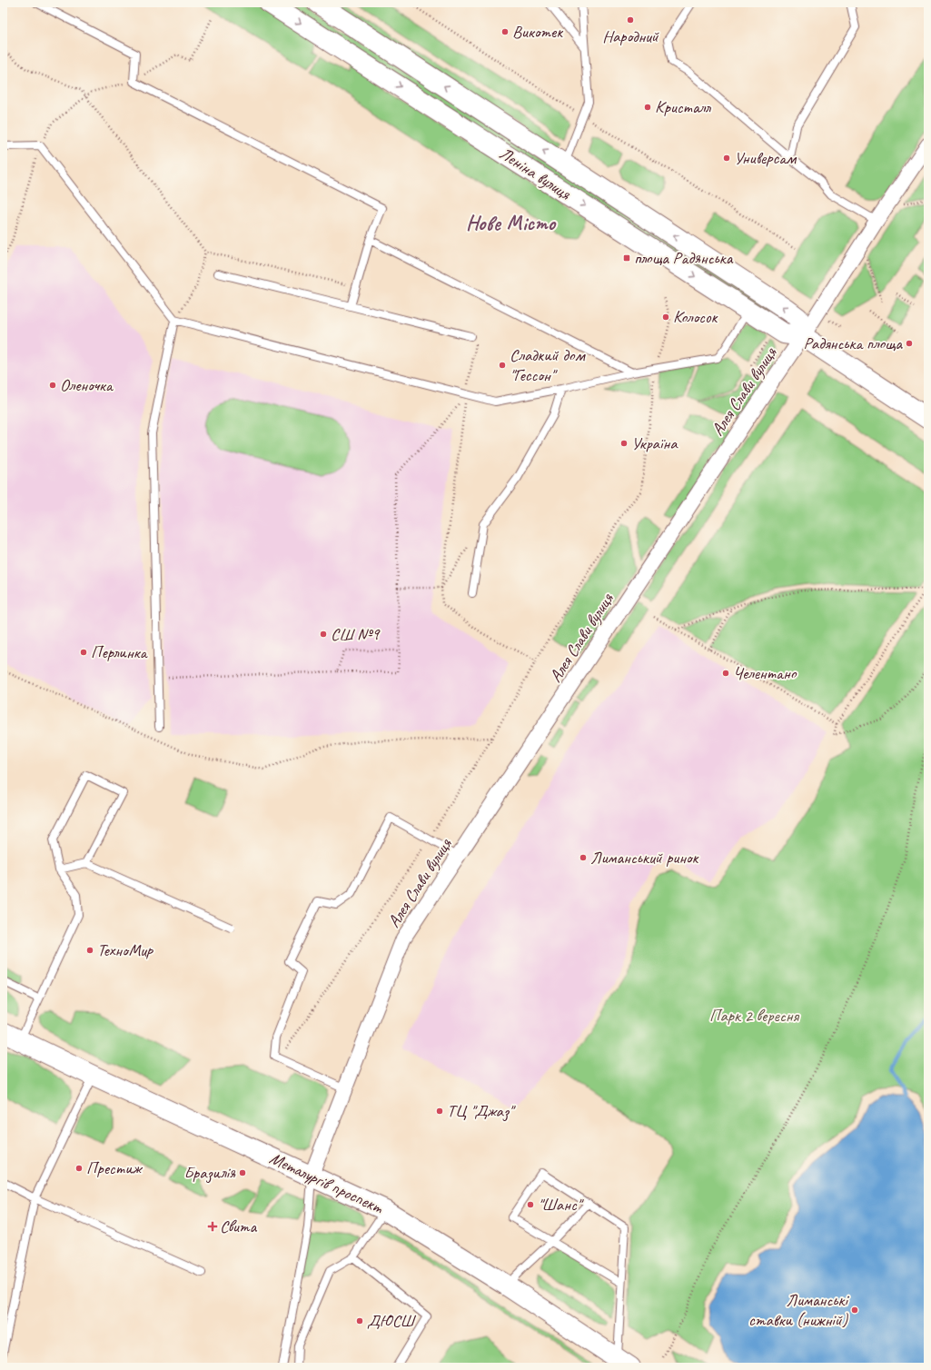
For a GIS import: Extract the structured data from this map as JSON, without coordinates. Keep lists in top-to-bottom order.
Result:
{
  "streets": {
    "street": ["Леніна вулиця", "Алея Слави вулиця", "Металургів проспект"]
  },
  "crossings": [
    ["Леніна вулиця", "Алея Слави вулиця"],
    ["Алея Слави вулиця", "Металургів проспект"]
  ],
  "districts": ["Нове Місто"],
  "parks": ["Парк 2 вересня"],
  "places": {
    "other": [
      "Народний",
      "Викотек",
      "Кристалл",
      "Универсам",
      "Колосок",
      "Радянська площа",
      "Сладкий дом \"Гессон\"",
      "Оленочка",
      "Україна",
      "СШ №9",
      "Перлинка",
      "Челентано",
      "Лиманський ринок",
      "ТехноМир",
      "ТЦ \"Джаз\"",
      "Престиж",
      "Бразилія",
      "\"Шанс\"",
      "Лиманські ставки (нижній)",
      "ДЮСШ"
    ],
    "transit": ["площа Радянська"],
    "health": ["Свита"]
  }
}
